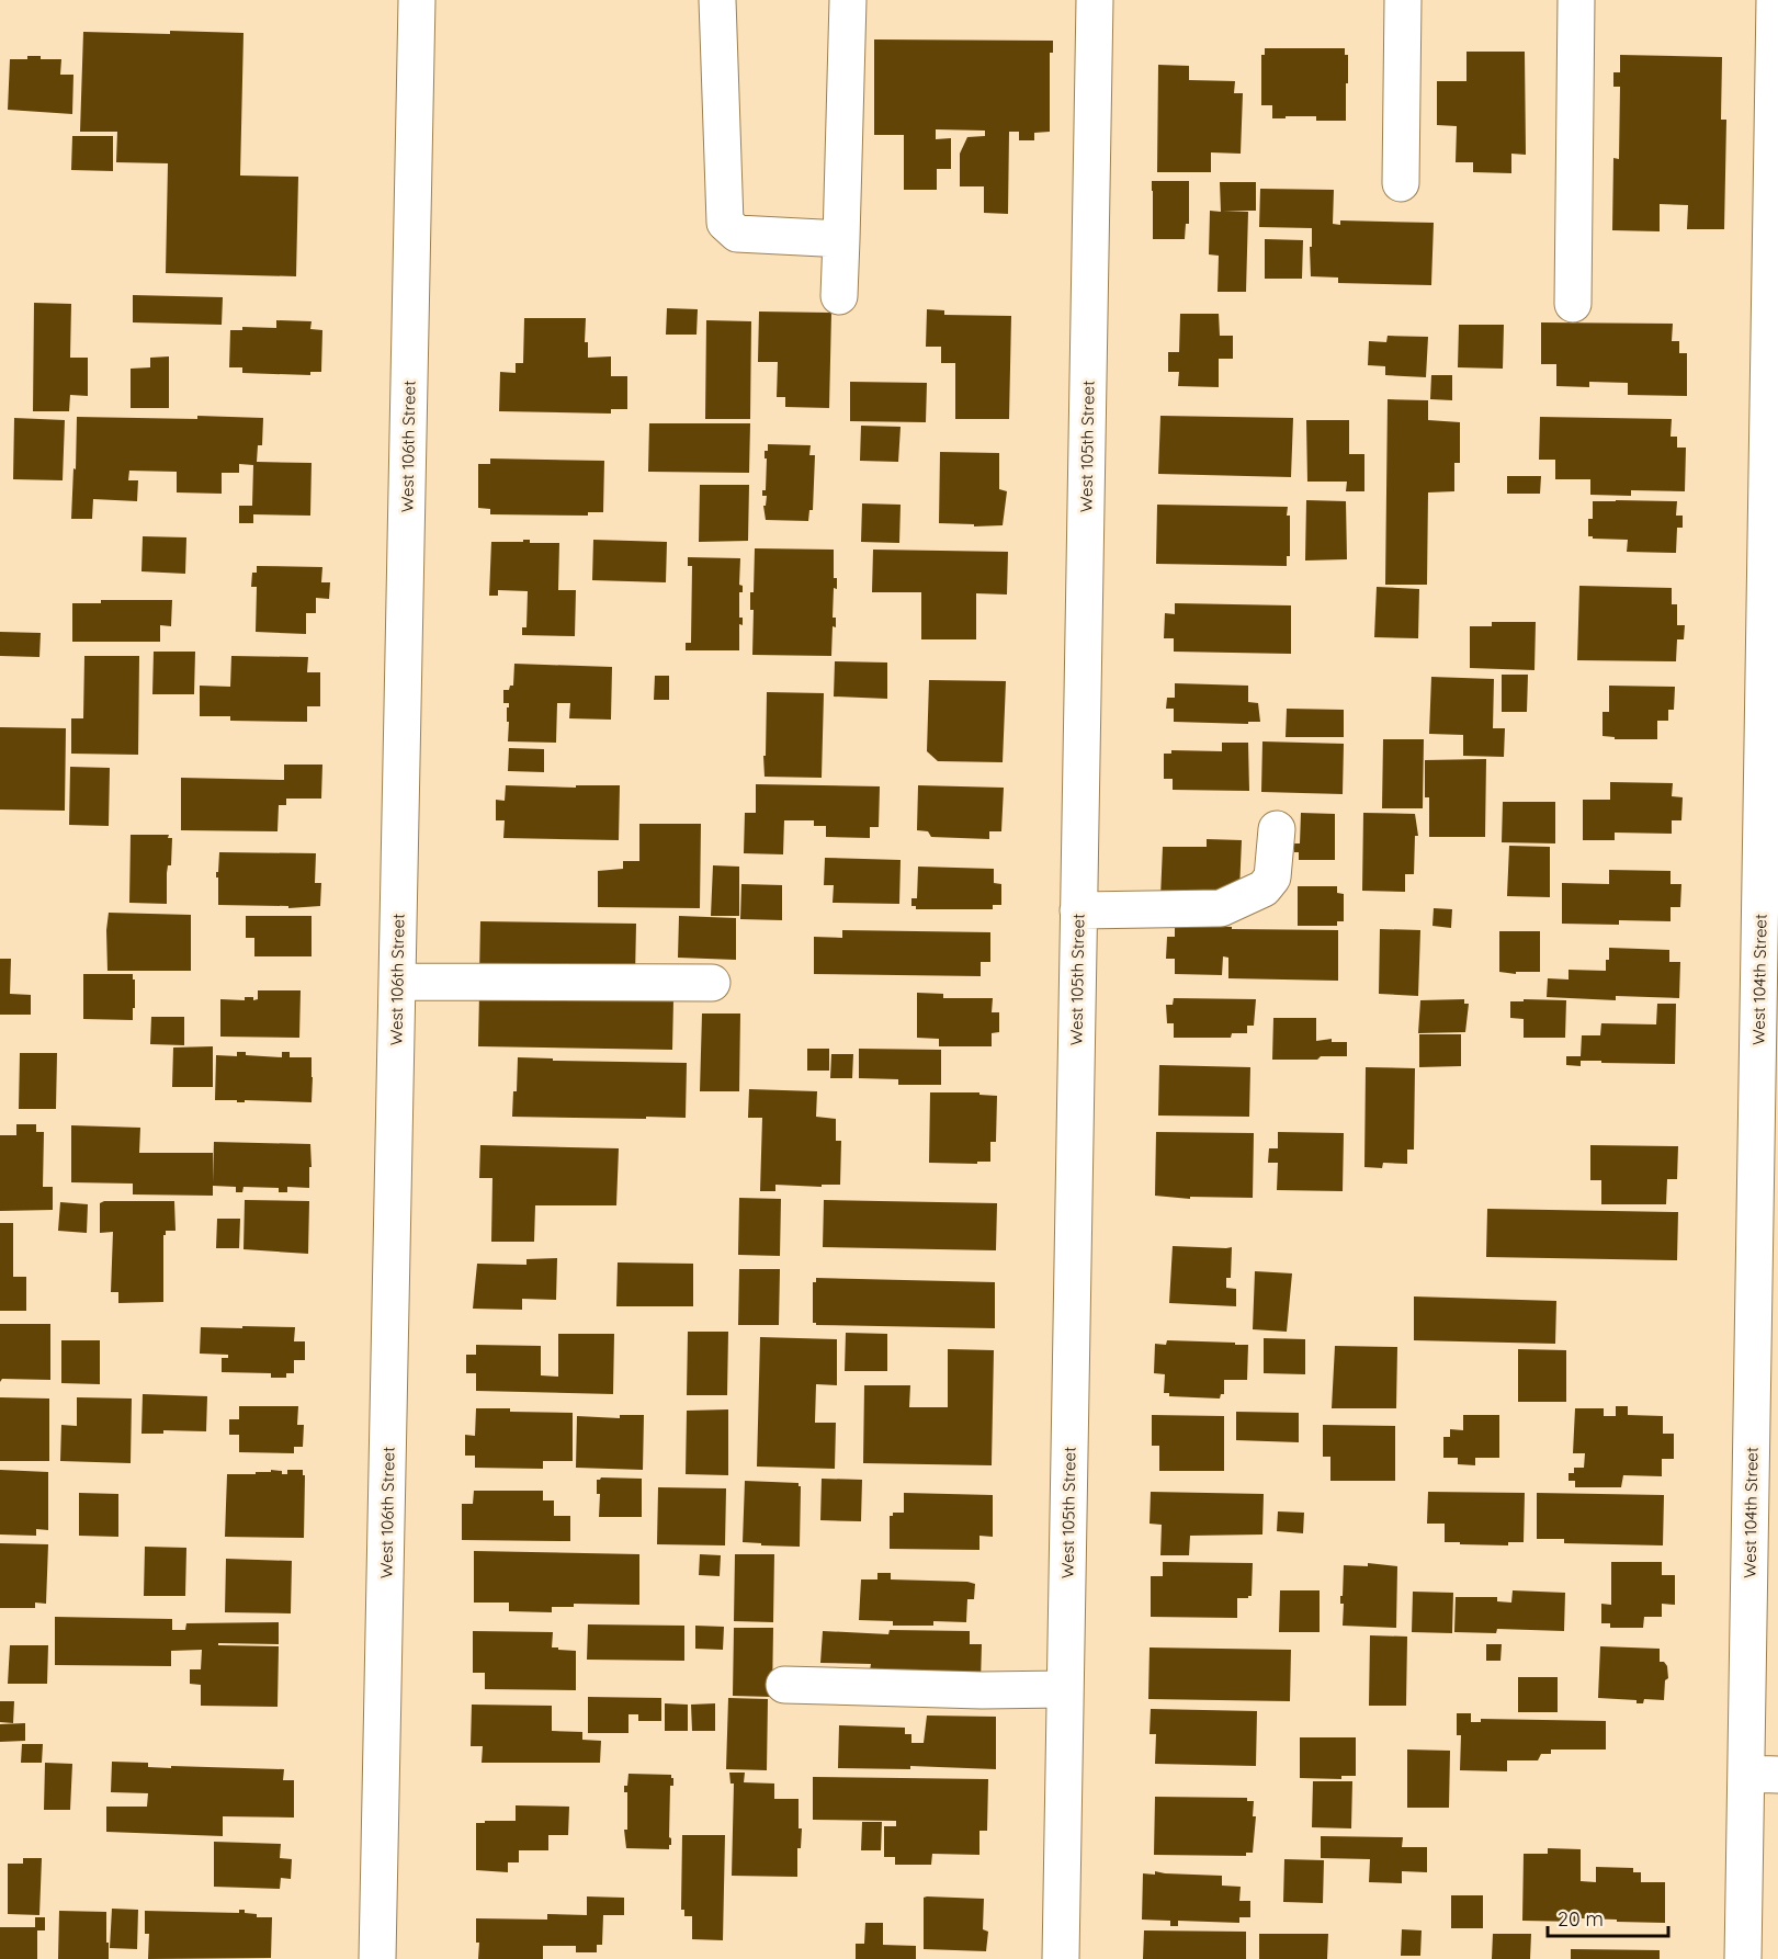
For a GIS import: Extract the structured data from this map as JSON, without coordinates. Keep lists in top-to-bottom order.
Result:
{
  "streets": {
    "street": ["West 106th Street", "West 105th Street", "West 104th Street"]
  },
  "scale_bar": "20 m"
}
